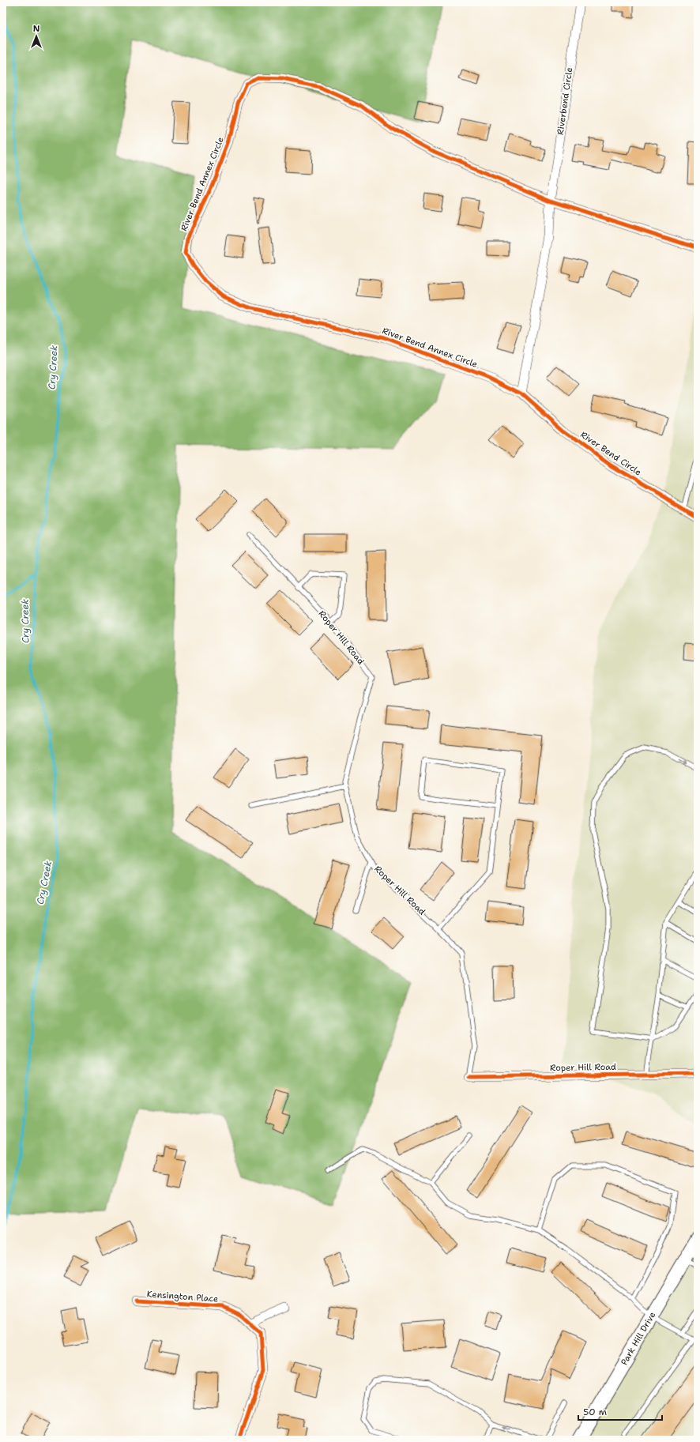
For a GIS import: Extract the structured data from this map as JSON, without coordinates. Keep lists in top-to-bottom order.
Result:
{
  "streets": {
    "main road": ["Park Hill Drive"],
    "street": [
      "Riverbend Circle",
      "River Bend Annex Circle",
      "River Bend Circle",
      "Roper Hill Road",
      "Kensington Place"
    ]
  },
  "crossings": [
    ["Riverbend Circle", "River Bend Annex Circle"],
    ["River Bend Annex Circle", "River Bend Circle"]
  ],
  "water": ["Cry Creek"],
  "scale_bar": "50 m",
  "north": "top"
}
